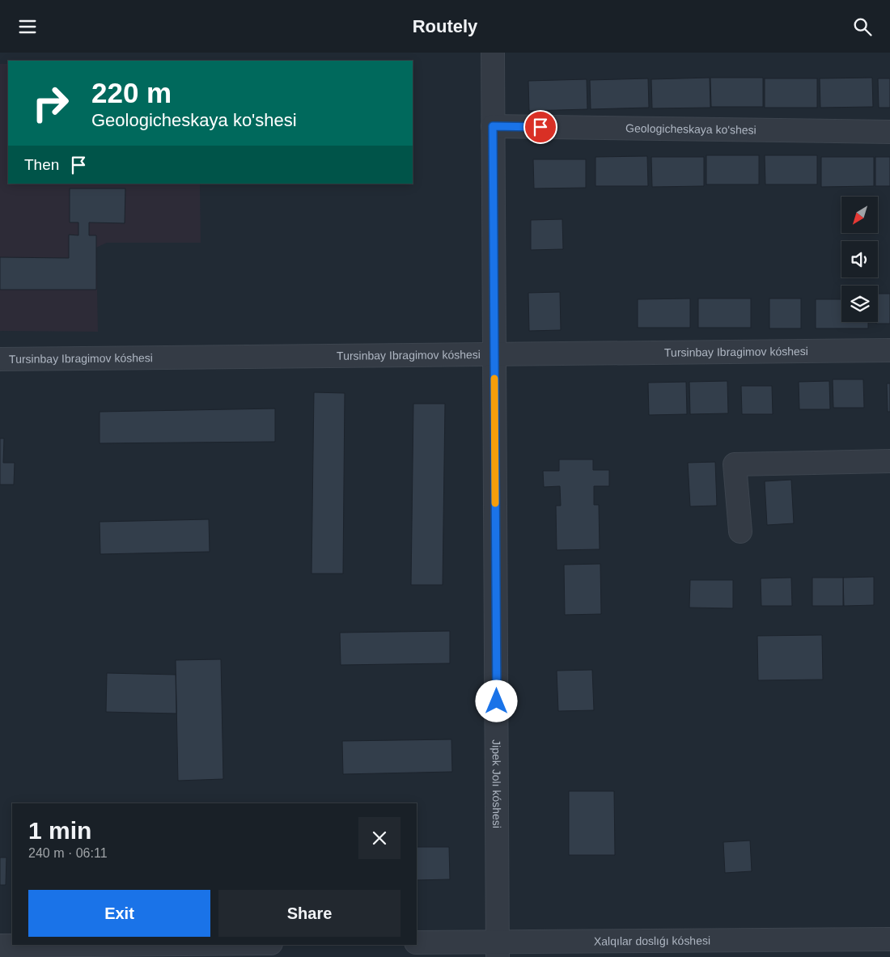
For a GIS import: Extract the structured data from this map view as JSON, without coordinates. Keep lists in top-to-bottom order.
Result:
{
  "streets": {
    "street": [
      "Geologicheskaya ko'shesi",
      "Tursinbay Ibragimov kóshesi",
      "Jipek Jolı kóshesi",
      "Xalqılar doslıǵı kóshesi"
    ]
  },
  "crossings": [
    ["Geologicheskaya ko'shesi", "Jipek Jolı kóshesi"],
    ["Tursinbay Ibragimov kóshesi", "Jipek Jolı kóshesi"],
    ["Jipek Jolı kóshesi", "Xalqılar doslıǵı kóshesi"]
  ],
  "north": "bottom left",
  "page": {
    "header": "Routely",
    "turn": ["220 m", "Geologicheskaya ko'shesi"],
    "then": "Then",
    "heading": ["1 min", "240 m · 06:11"],
    "buttons": ["Exit", "Share"]
  }
}
